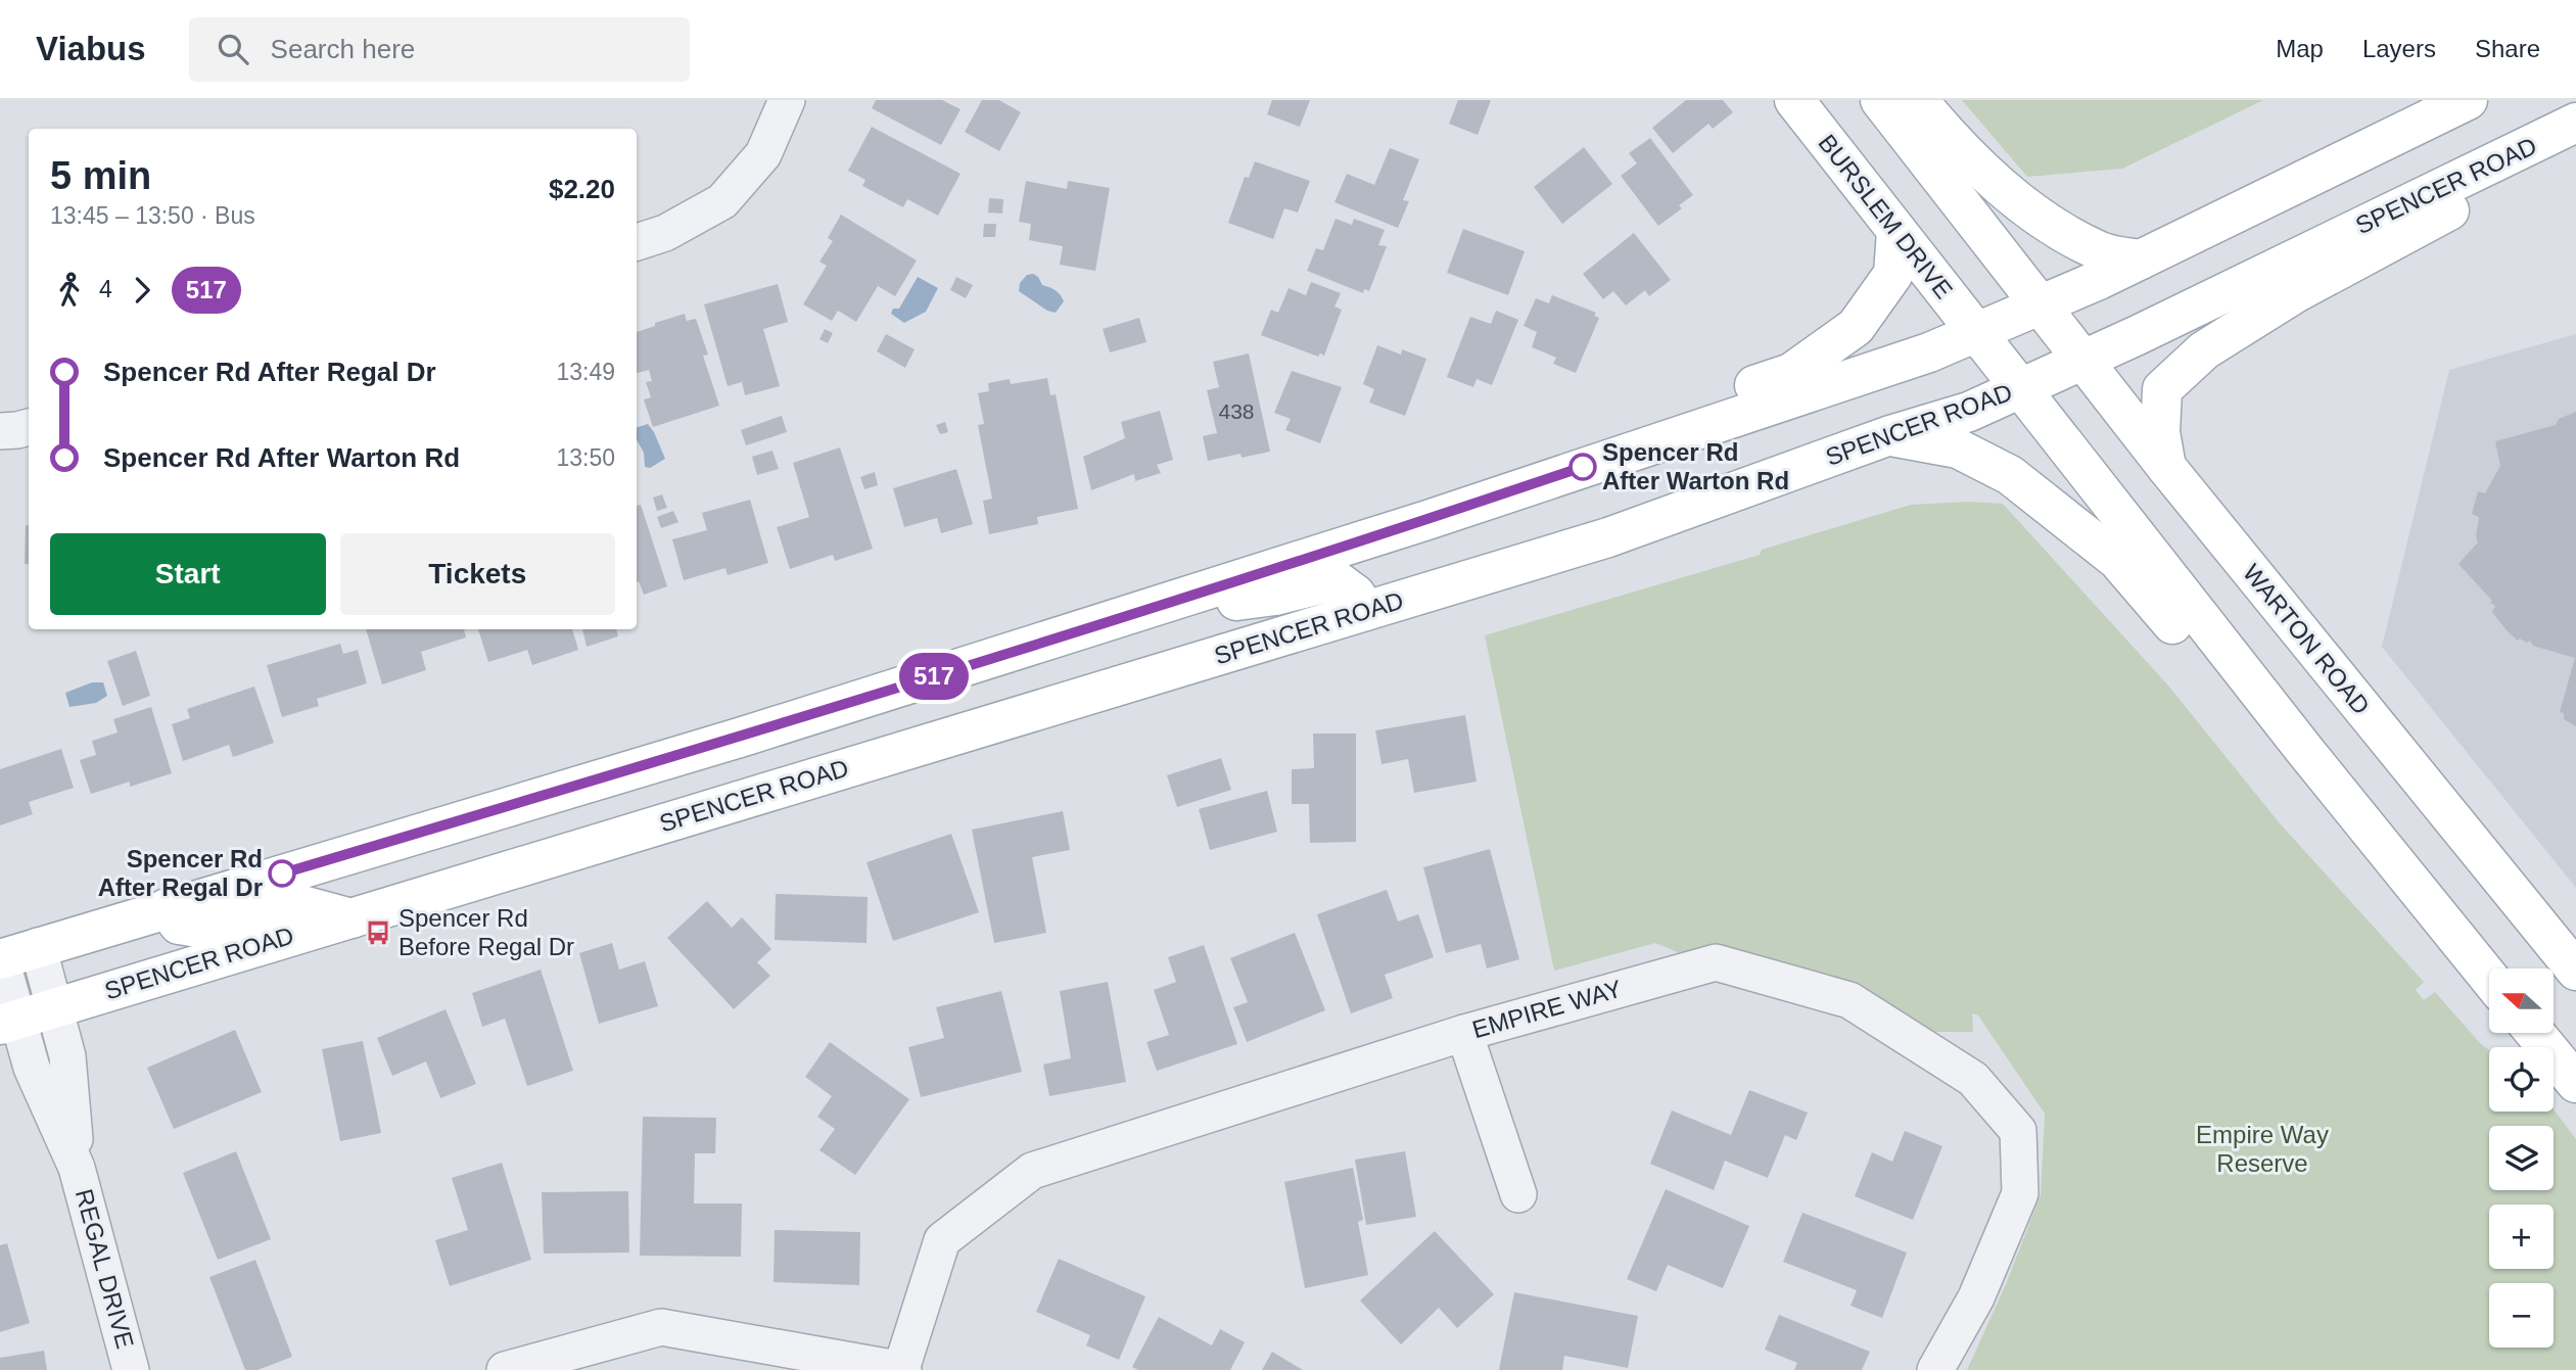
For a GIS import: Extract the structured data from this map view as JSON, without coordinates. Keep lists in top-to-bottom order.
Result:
{
  "streets": {
    "main road": ["SPENCER ROAD", "BURSLEM DRIVE", "WARTON ROAD"],
    "street": ["EMPIRE WAY", "REGAL DRIVE"]
  },
  "crossings": [
    ["SPENCER ROAD", "WARTON ROAD"],
    ["SPENCER ROAD", "REGAL DRIVE"]
  ],
  "parks": ["Empire Way Reserve"],
  "places": {
    "other": ["Spencer Rd After Warton Rd", "Spencer Rd After Regal Dr"],
    "bus stop": ["Spencer Rd Before Regal Dr"]
  },
  "lines": ["bus line 517"],
  "house_numbers": ["438"],
  "north": "left",
  "page": {
    "header": "Viabus",
    "search": "Search here",
    "nav": ["Map", "Layers", "Share"],
    "on_map": "517",
    "heading": ["5 min", "13:45 – 13:50 · Bus", "$2.20"],
    "legs": ["4", "517"],
    "list": [
      {
        "name": "Spencer Rd After Regal Dr",
        "value": "13:49"
      },
      {
        "name": "Spencer Rd After Warton Rd",
        "value": "13:50"
      }
    ],
    "buttons": ["Start", "Tickets"],
    "map_buttons": ["+", "−"]
  }
}
